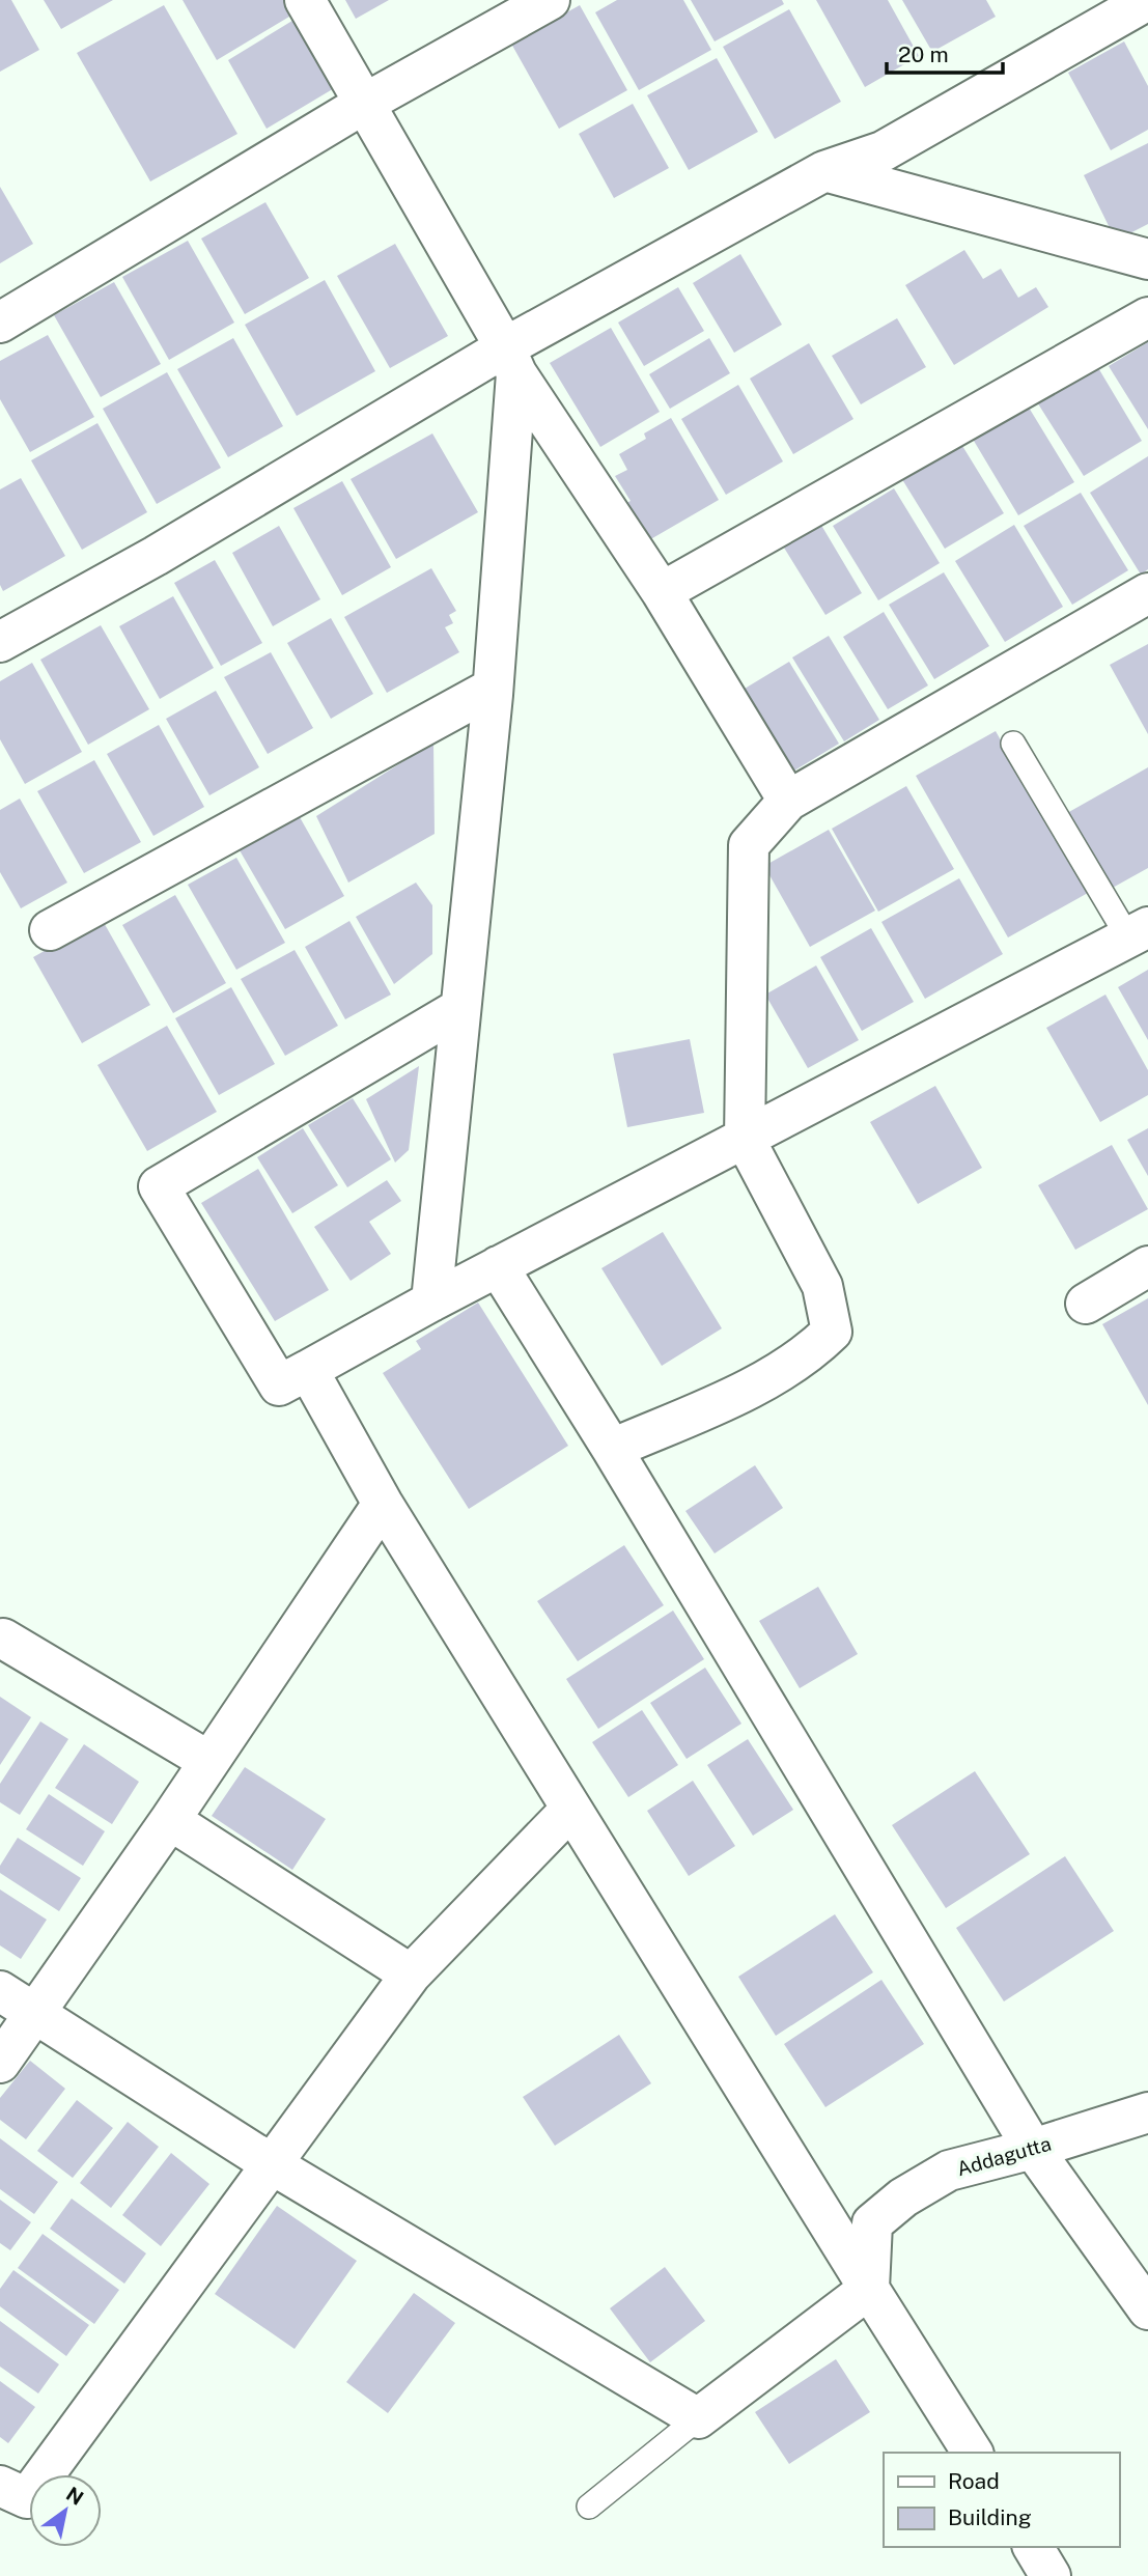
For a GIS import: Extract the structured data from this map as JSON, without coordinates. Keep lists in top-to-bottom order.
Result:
{
  "streets": {
    "street": ["Addagutta"]
  },
  "legend": ["Road", "Building"],
  "scale_bar": "20 m",
  "north": "top right"
}
